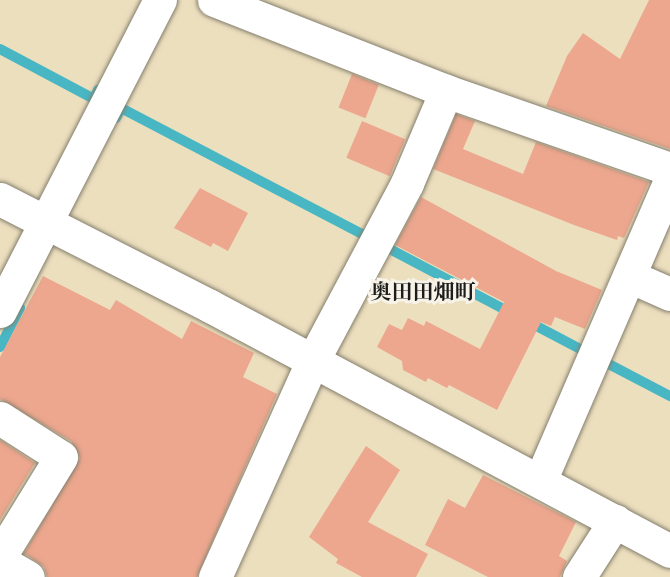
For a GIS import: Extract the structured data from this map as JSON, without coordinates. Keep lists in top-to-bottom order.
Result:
{
  "districts": ["奥田田畑町"]
}
